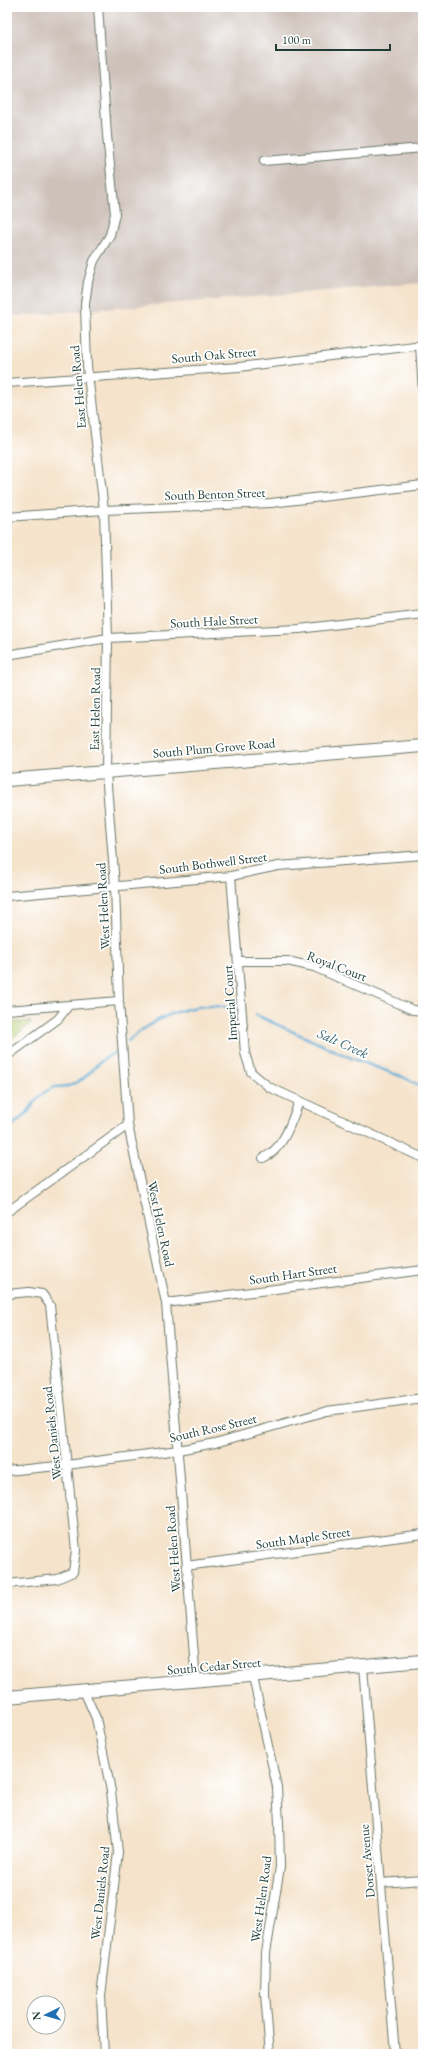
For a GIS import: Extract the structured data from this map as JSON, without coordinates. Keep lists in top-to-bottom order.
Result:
{
  "streets": {
    "street": [
      "South Oak Street",
      "East Helen Road",
      "South Benton Street",
      "South Hale Street",
      "South Plum Grove Road",
      "South Bothwell Street",
      "West Helen Road",
      "Royal Court",
      "Imperial Court",
      "South Hart Street",
      "South Rose Street",
      "West Daniels Road",
      "South Maple Street",
      "South Cedar Street",
      "Dorset Avenue"
    ]
  },
  "crossings": [
    ["South Oak Street", "East Helen Road"],
    ["East Helen Road", "South Benton Street"],
    ["East Helen Road", "South Hale Street"],
    ["East Helen Road", "South Plum Grove Road"],
    ["East Helen Road", "West Helen Road"],
    ["South Plum Grove Road", "West Helen Road"],
    ["South Bothwell Street", "West Helen Road"],
    ["South Bothwell Street", "Imperial Court"],
    ["West Helen Road", "South Hart Street"],
    ["West Helen Road", "South Rose Street"],
    ["West Helen Road", "South Maple Street"],
    ["West Helen Road", "South Cedar Street"],
    ["Royal Court", "Imperial Court"],
    ["South Rose Street", "West Daniels Road"],
    ["West Daniels Road", "South Cedar Street"],
    ["South Cedar Street", "Dorset Avenue"]
  ],
  "water": ["Salt Creek"],
  "scale_bar": "100 m",
  "north": "left"
}
